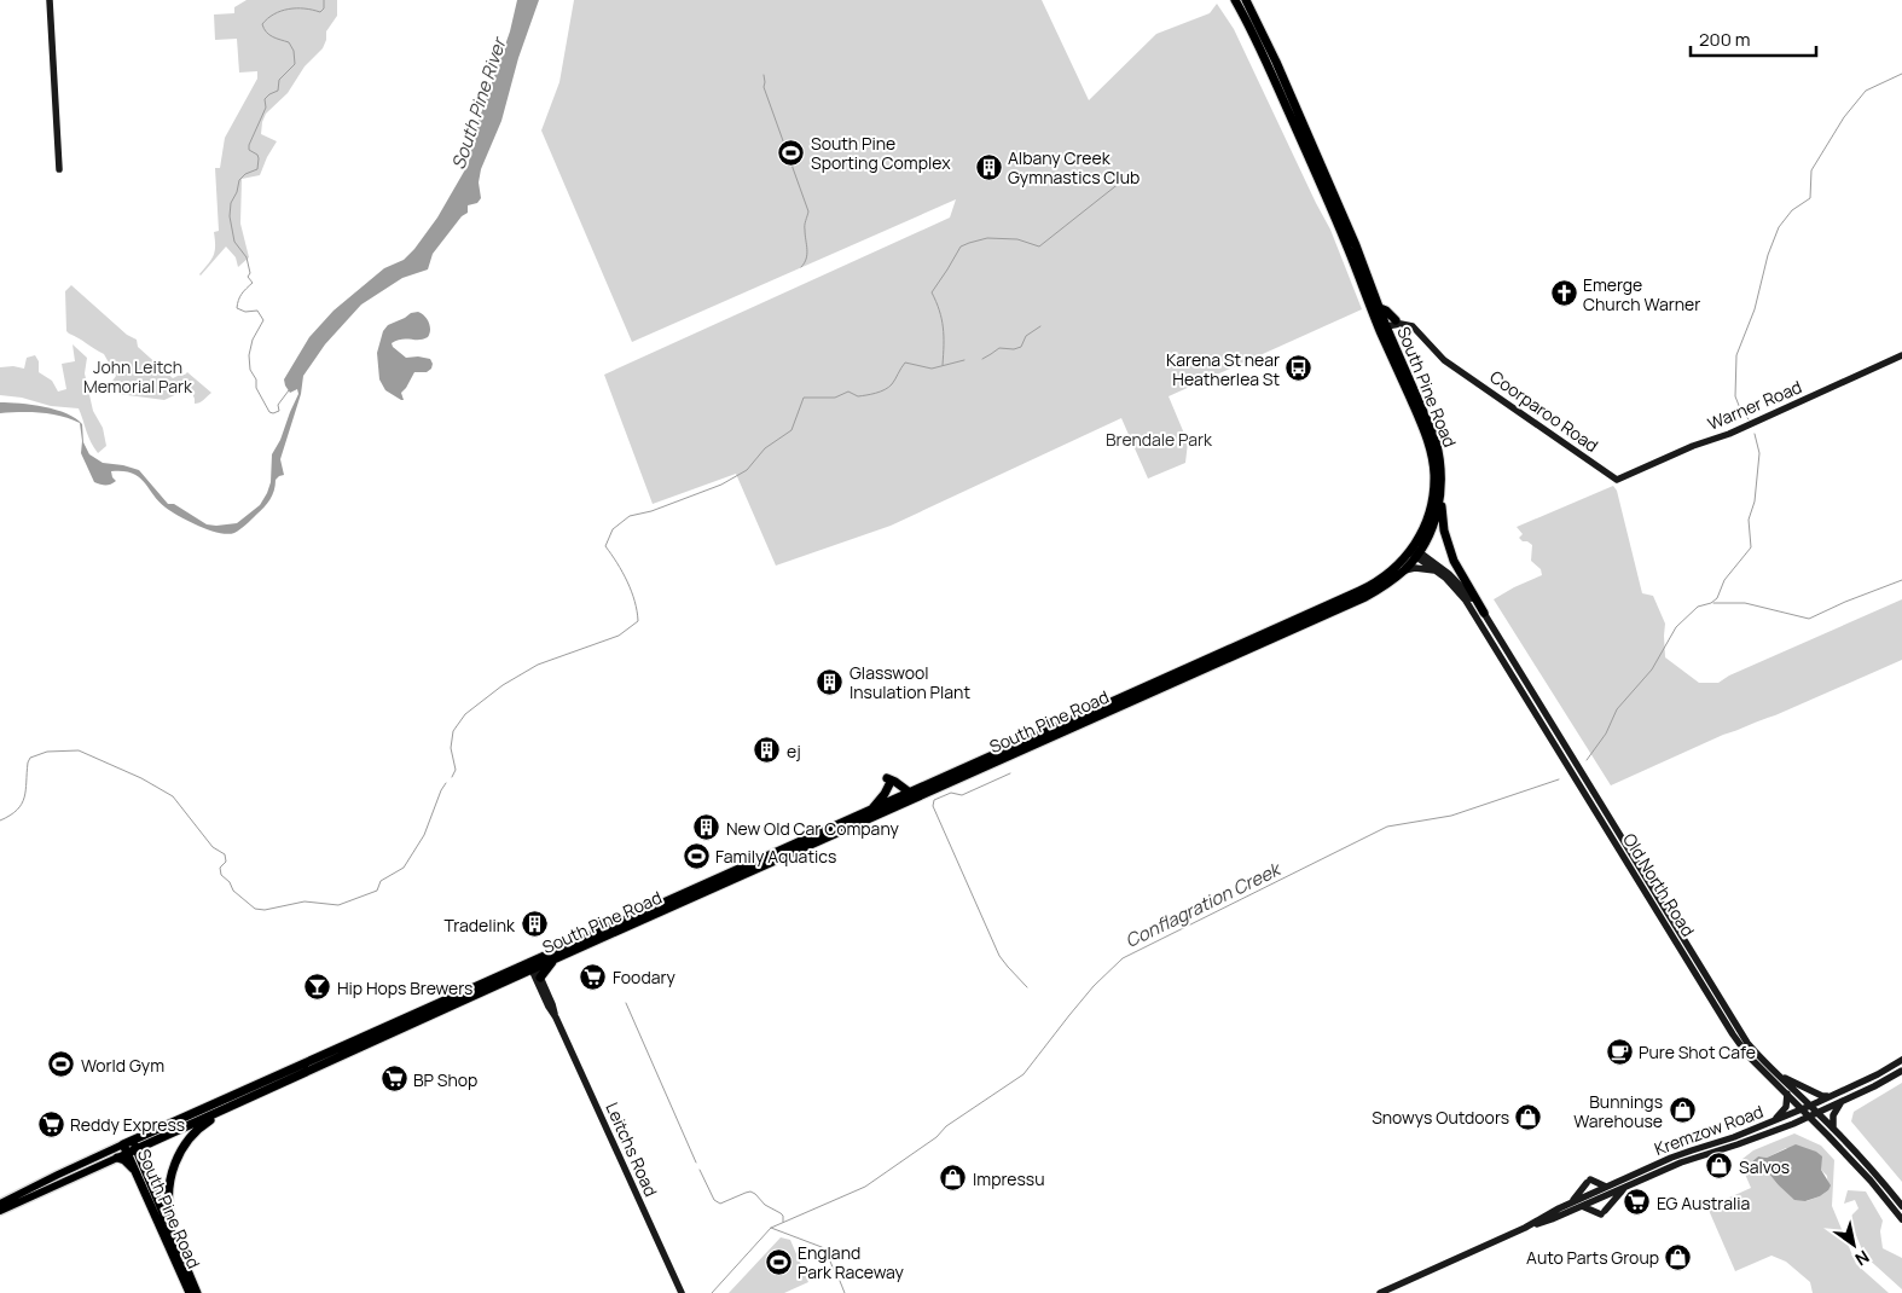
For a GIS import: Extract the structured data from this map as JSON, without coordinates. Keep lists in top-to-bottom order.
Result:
{
  "streets": {
    "highway": ["South Pine Road"],
    "street": [
      "Warner Road",
      "Coorparoo Road",
      "Old North Road",
      "Kremzow Road",
      "Leitchs Road"
    ]
  },
  "crossings": [
    ["South Pine Road", "Coorparoo Road"],
    ["South Pine Road", "Old North Road"],
    ["South Pine Road", "Leitchs Road"],
    ["Warner Road", "Coorparoo Road"],
    ["Old North Road", "Kremzow Road"]
  ],
  "water": ["South Pine River", "Conflagration Creek"],
  "parks": ["John Leitch Memorial Park", "Brendale Park"],
  "places": {
    "sports": [
      "South Pine Sporting Complex",
      "Family Aquatics",
      "World Gym",
      "England Park Raceway"
    ],
    "building": [
      "Albany Creek Gymnastics Club",
      "Glasswool Insulation Plant",
      "ej",
      "New Old Car Company",
      "Tradelink"
    ],
    "church": ["Emerge Church Warner"],
    "bus stop": ["Karena St near Heatherlea St"],
    "supermarket": [
      "Foodary",
      "BP Shop",
      "Reddy Express",
      "EG Australia"
    ],
    "bar": ["Hip Hops Brewers"],
    "cafe": ["Pure Shot Cafe"],
    "shop": [
      "Bunnings Warehouse",
      "Snowys Outdoors",
      "Salvos",
      "Impressu",
      "Auto Parts Group"
    ]
  },
  "scale_bar": "200 m",
  "north": "bottom right"
}
